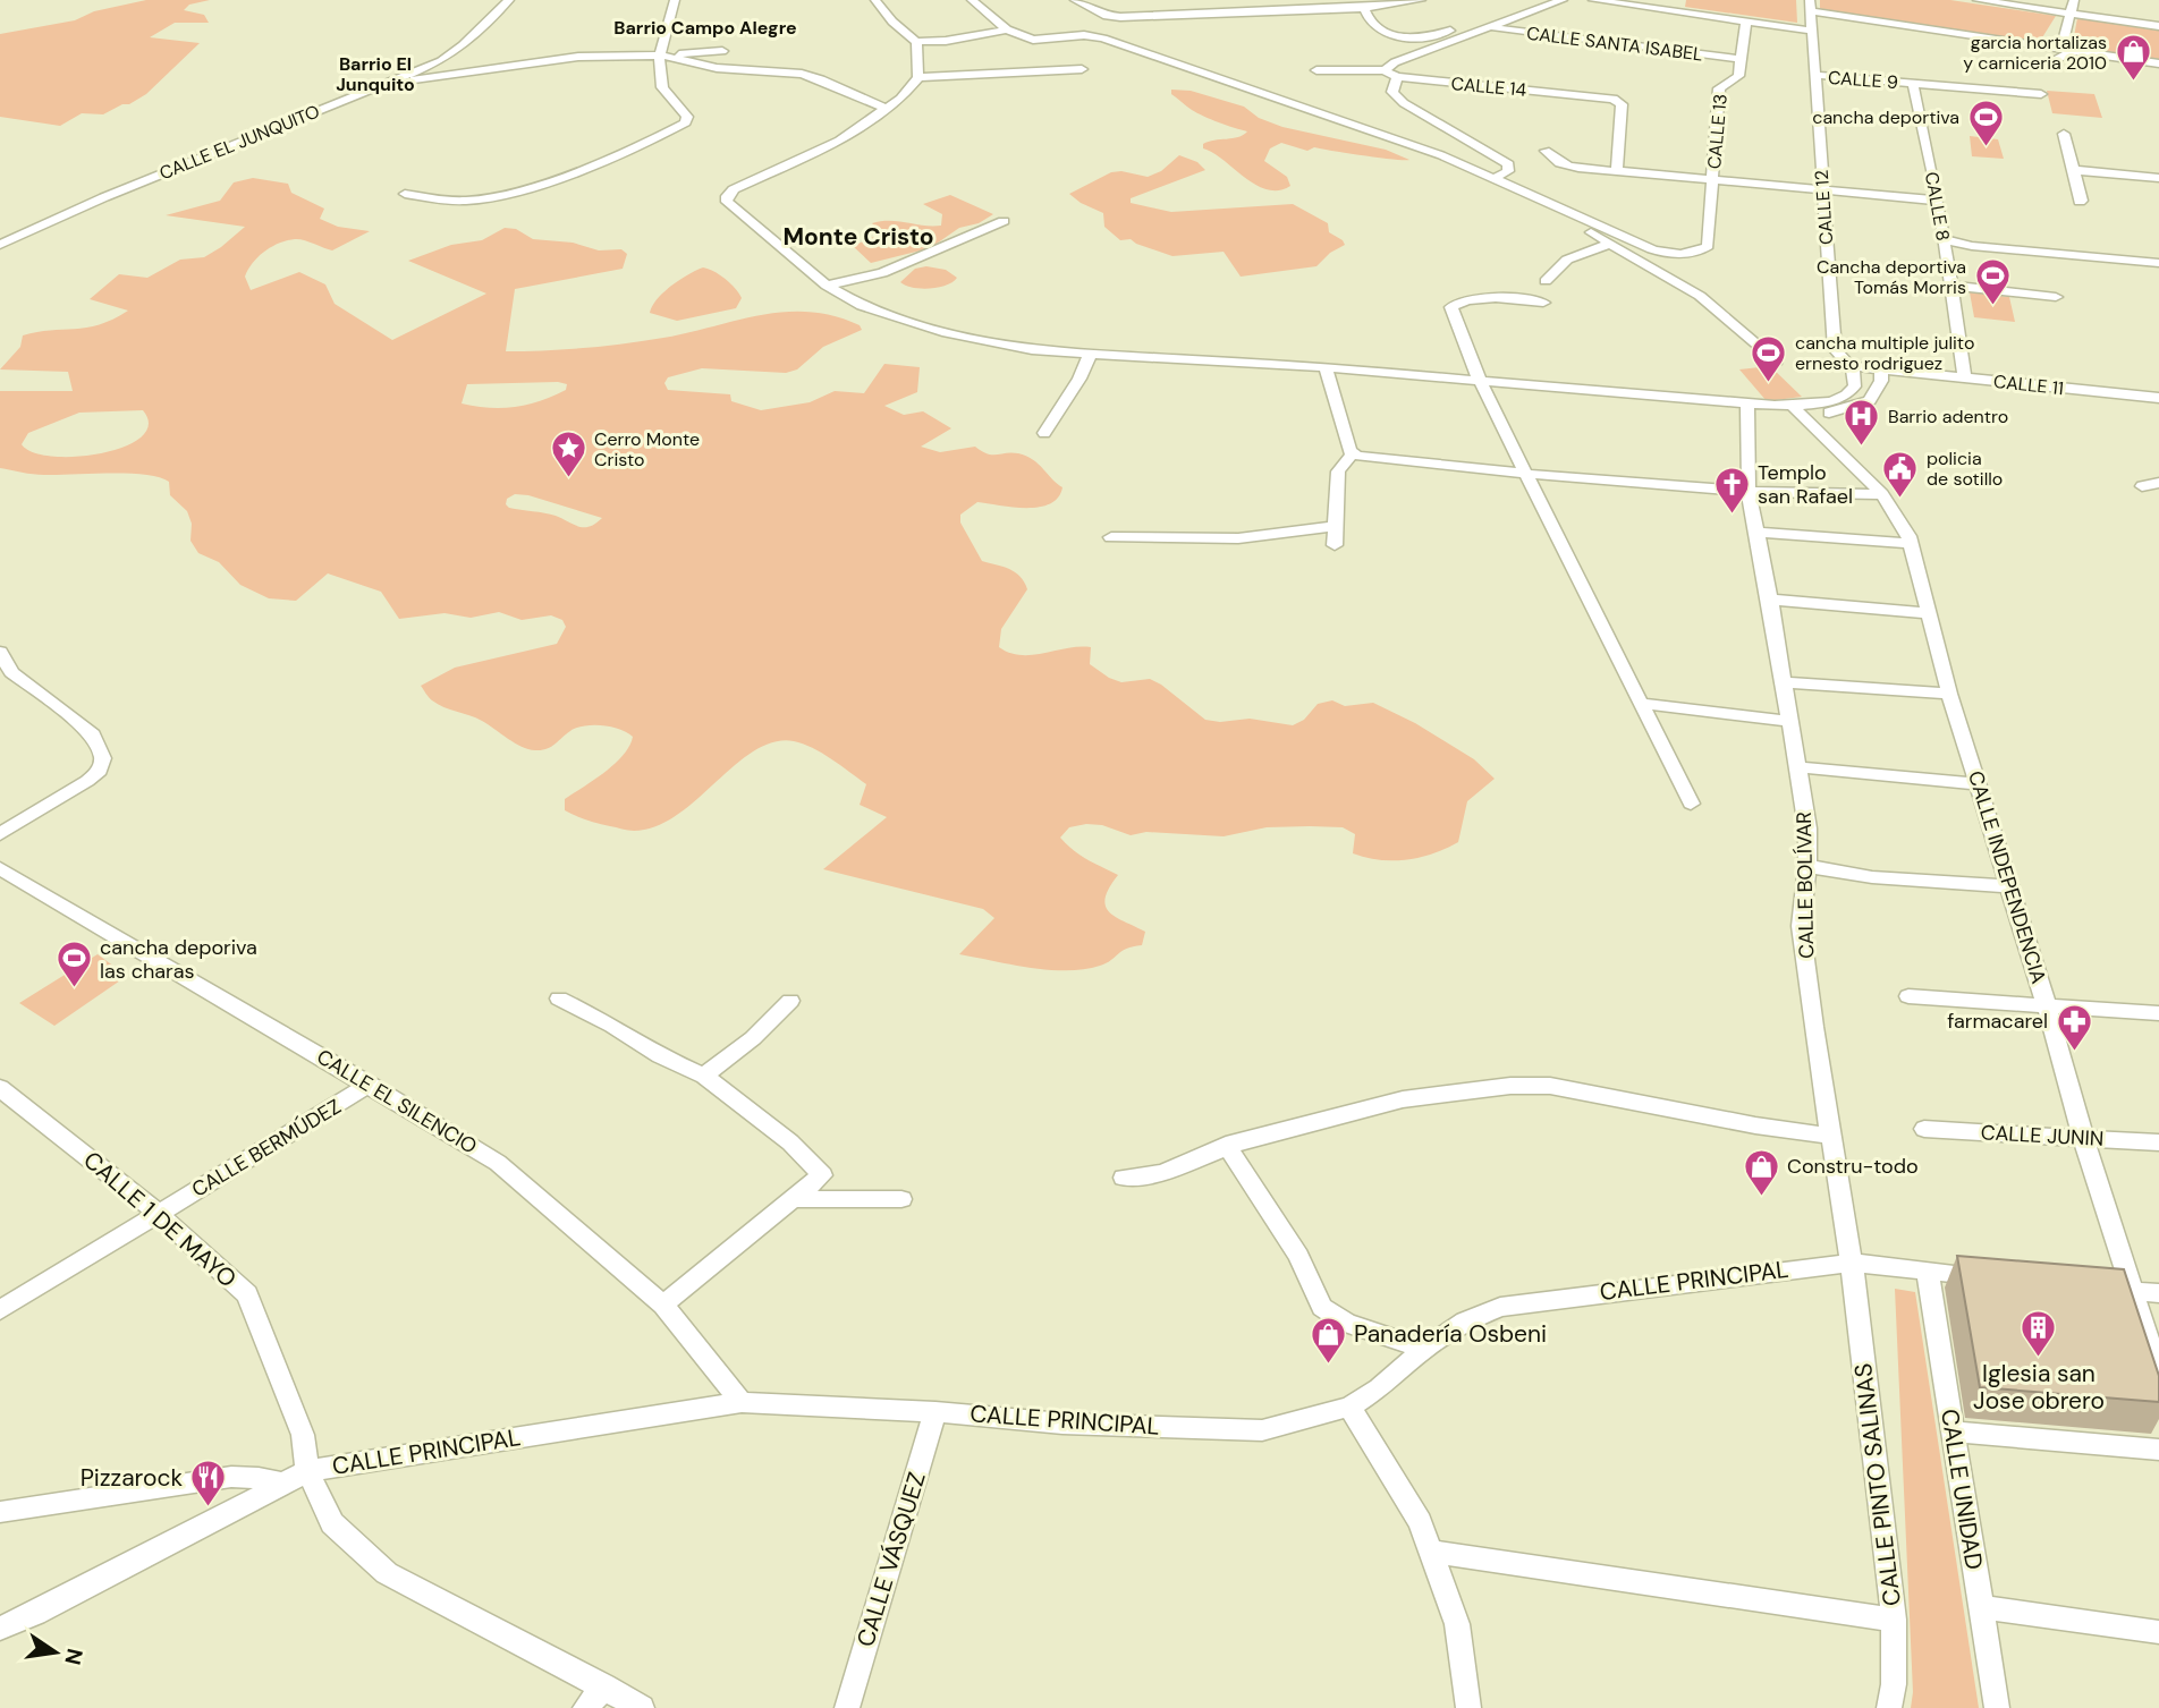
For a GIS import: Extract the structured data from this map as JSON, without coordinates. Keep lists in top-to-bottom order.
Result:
{
  "streets": {
    "street": [
      "CALLE SANTA ISABEL",
      "CALLE 9",
      "CALLE 14",
      "CALLE 13",
      "CALLE EL JUNQUITO",
      "CALLE 8",
      "CALLE 12",
      "CALLE 11",
      "CALLE INDEPENDENCIA",
      "CALLE BOLÍVAR",
      "CALLE EL SILENCIO",
      "CALLE JUNIN",
      "CALLE BERMÚDEZ",
      "CALLE 1 DE MAYO",
      "CALLE PRINCIPAL",
      "CALLE PINTO SALINAS",
      "CALLE UNIDAD",
      "CALLE VÁSQUEZ"
    ]
  },
  "crossings": [
    ["CALLE SANTA ISABEL", "CALLE 14"],
    ["CALLE SANTA ISABEL", "CALLE 13"],
    ["CALLE 9", "CALLE 8"],
    ["CALLE 9", "CALLE 12"],
    ["CALLE 8", "CALLE 11"],
    ["CALLE 12", "CALLE 11"],
    ["CALLE INDEPENDENCIA", "CALLE JUNIN"],
    ["CALLE BOLÍVAR", "CALLE PRINCIPAL"],
    ["CALLE BOLÍVAR", "CALLE PINTO SALINAS"],
    ["CALLE EL SILENCIO", "CALLE BERMÚDEZ"],
    ["CALLE EL SILENCIO", "CALLE PRINCIPAL"],
    ["CALLE BERMÚDEZ", "CALLE 1 DE MAYO"],
    ["CALLE 1 DE MAYO", "CALLE PRINCIPAL"],
    ["CALLE PRINCIPAL", "CALLE PINTO SALINAS"],
    ["CALLE PRINCIPAL", "CALLE UNIDAD"],
    ["CALLE PRINCIPAL", "CALLE VÁSQUEZ"]
  ],
  "districts": ["Barrio Campo Alegre", "Barrio El Junquito", "Monte Cristo"],
  "places": {
    "shop": ["garcia hortalizas y carniceria 2010", "Constru-todo", "Panadería Osbeni"],
    "sports": [
      "cancha deportiva",
      "Cancha deportiva Tomás Morris",
      "cancha multiple julito ernesto rodriguez",
      "cancha deporiva las charas"
    ],
    "hospital": ["Barrio adentro"],
    "place": ["Cerro Monte Cristo"],
    "public building": ["policia de sotillo"],
    "church": ["Templo san Rafael"],
    "pharmacy": ["farmacarel"],
    "building": ["Iglesia san Jose obrero"],
    "restaurant": ["Pizzarock"]
  },
  "north": "right"
}
